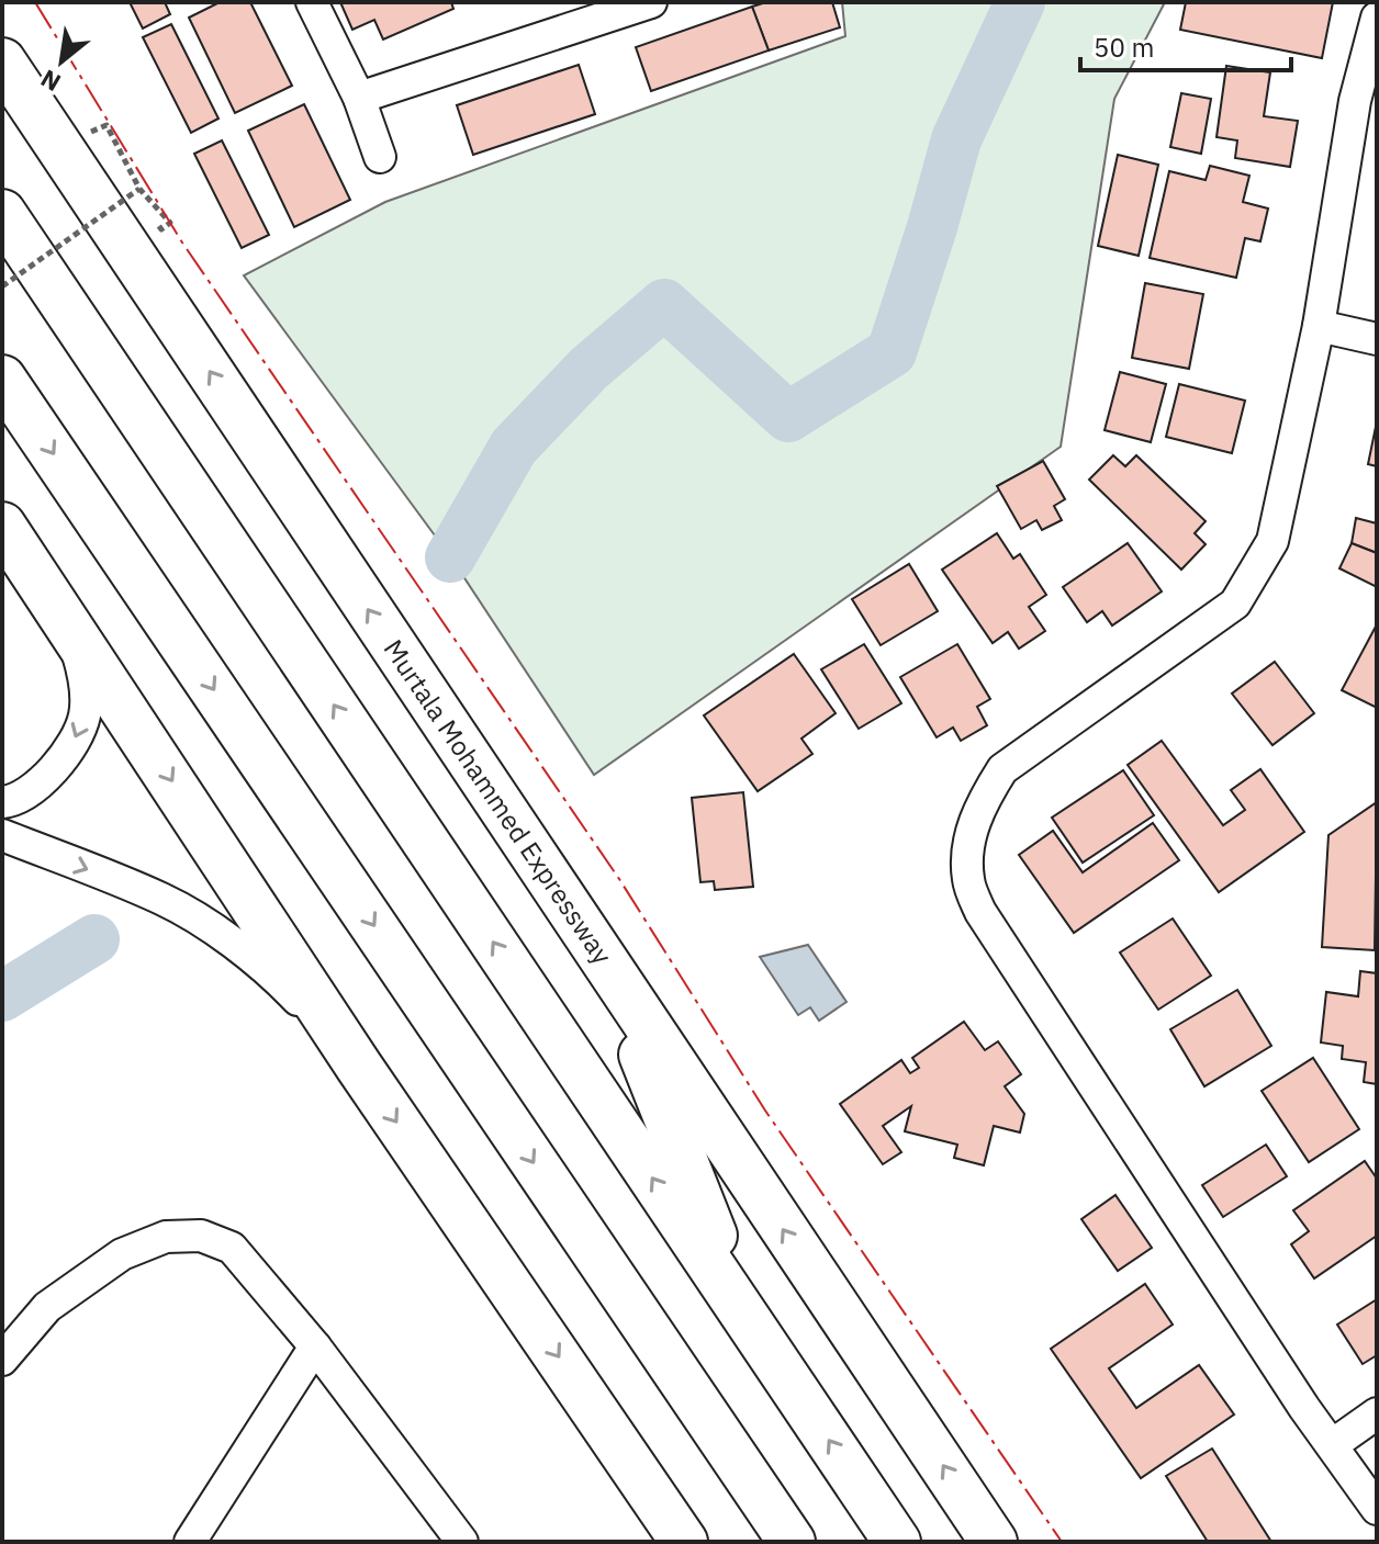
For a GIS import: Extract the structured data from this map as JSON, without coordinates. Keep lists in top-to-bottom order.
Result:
{
  "streets": {
    "highway": ["Murtala Mohammed Expressway"]
  },
  "scale_bar": "50 m",
  "north": "bottom left"
}
